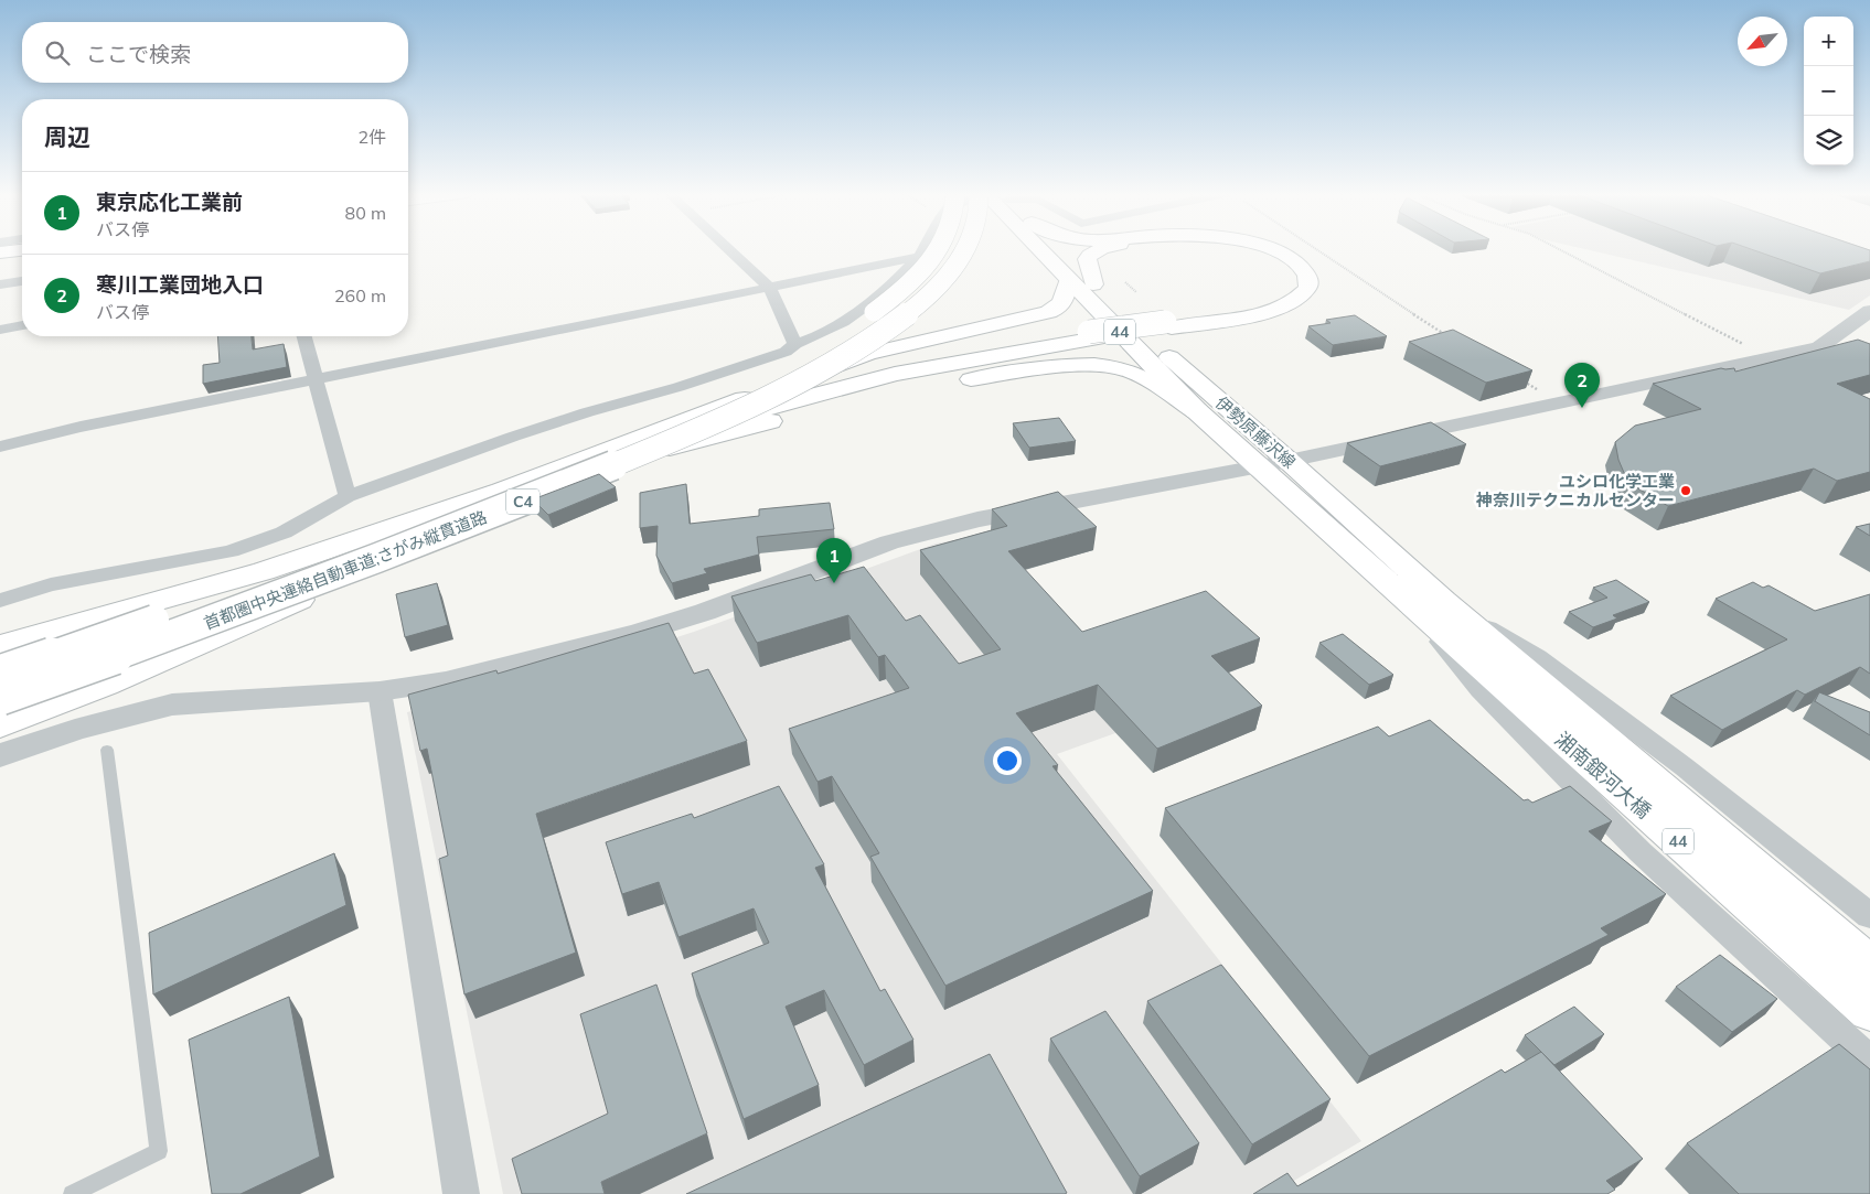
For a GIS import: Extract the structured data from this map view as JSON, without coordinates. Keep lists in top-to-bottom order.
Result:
{
  "streets": {
    "main road": [
      "44",
      "伊勢原藤沢線",
      "C4",
      "首都圏中央連絡自動車道;さがみ縦貫道路",
      "湘南銀河大橋"
    ]
  },
  "crossings": [
    ["伊勢原藤沢線", "湘南銀河大橋"]
  ],
  "places": ["ユシロ化学工業 神奈川テクニカルセンター"],
  "north": "bottom left",
  "page": {
    "map_buttons": ["+", "−"],
    "search": "ここで検索",
    "heading": ["周辺", "2件"],
    "list": [
      {
        "mark": "1",
        "name": "東京応化工業前",
        "note": "バス停",
        "value": "80 m"
      },
      {
        "mark": "2",
        "name": "寒川工業団地入口",
        "note": "バス停",
        "value": "260 m"
      }
    ],
    "pins": ["2", "1"]
  }
}
